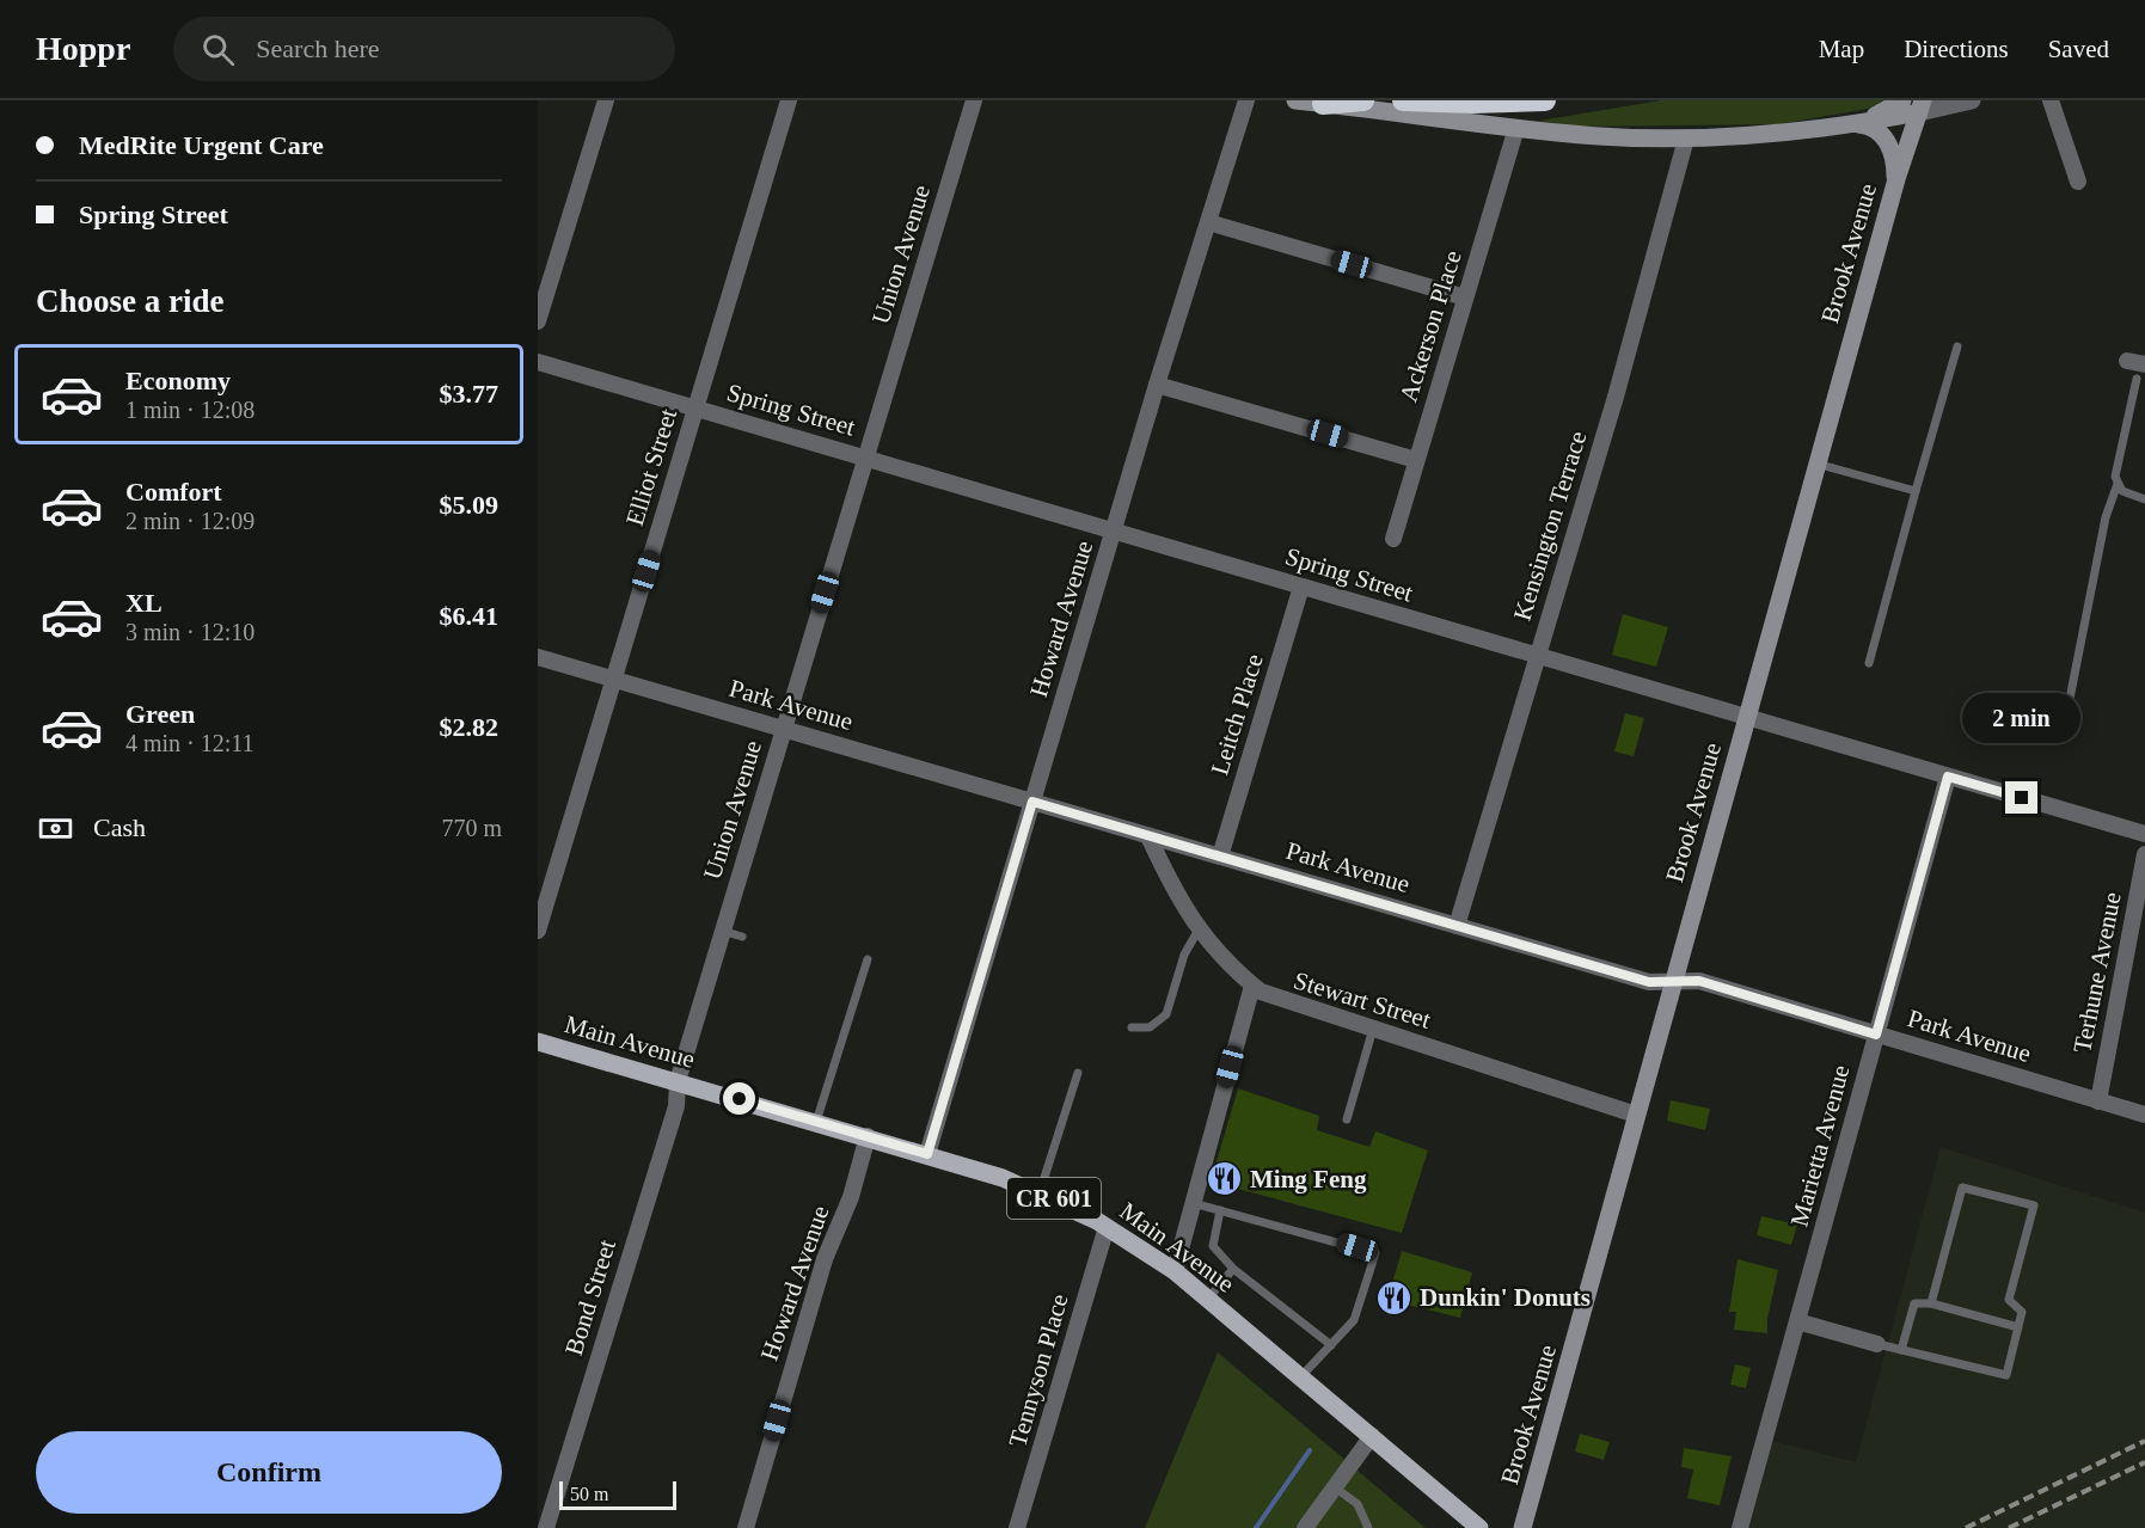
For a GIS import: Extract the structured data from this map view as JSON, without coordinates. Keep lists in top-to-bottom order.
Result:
{
  "streets": {
    "main road": ["Brook Avenue", "Main Avenue", "CR 601"],
    "street": [
      "Union Avenue",
      "Ackerson Place",
      "Spring Street",
      "Elliot Street",
      "Kensington Terrace",
      "Howard Avenue",
      "Park Avenue",
      "Leitch Place",
      "Terhune Avenue",
      "Stewart Street",
      "Marietta Avenue",
      "Bond Street",
      "Tennyson Place"
    ]
  },
  "crossings": [
    ["Brook Avenue", "Spring Street"],
    ["Brook Avenue", "Park Avenue"],
    ["Brook Avenue", "Stewart Street"],
    ["Union Avenue", "Spring Street"],
    ["Union Avenue", "Park Avenue"],
    ["Union Avenue", "Main Avenue"],
    ["Union Avenue", "Bond Street"],
    ["Spring Street", "Elliot Street"],
    ["Spring Street", "Kensington Terrace"],
    ["Spring Street", "Howard Avenue"],
    ["Spring Street", "Leitch Place"],
    ["Spring Street", "Marietta Avenue"],
    ["Elliot Street", "Park Avenue"],
    ["Kensington Terrace", "Park Avenue"],
    ["Howard Avenue", "Park Avenue"],
    ["Howard Avenue", "Main Avenue"],
    ["Park Avenue", "Leitch Place"],
    ["Park Avenue", "Terhune Avenue"],
    ["Park Avenue", "Stewart Street"],
    ["Park Avenue", "Marietta Avenue"],
    ["Main Avenue", "Bond Street"],
    ["Main Avenue", "Tennyson Place"]
  ],
  "places": {
    "restaurant": ["Ming Feng", "Dunkin' Donuts"]
  },
  "scale_bar": "50 m",
  "page": {
    "header": "Hoppr",
    "search": "Search here",
    "nav": ["Map", "Directions", "Saved"],
    "banner": ["MedRite Urgent Care", "Spring Street"],
    "heading": "Choose a ride",
    "list": [
      {
        "name": "Economy",
        "note": "1 min · 12:08",
        "value": "$3.77"
      },
      {
        "name": "Comfort",
        "note": "2 min · 12:09",
        "value": "$5.09"
      },
      {
        "name": "XL",
        "note": "3 min · 12:10",
        "value": "$6.41"
      },
      {
        "name": "Green",
        "note": "4 min · 12:11",
        "value": "$2.82"
      }
    ],
    "bubble": "2 min",
    "pay": ["Cash", "770 m"],
    "buttons": "Confirm",
    "scale": "50 m"
  }
}
